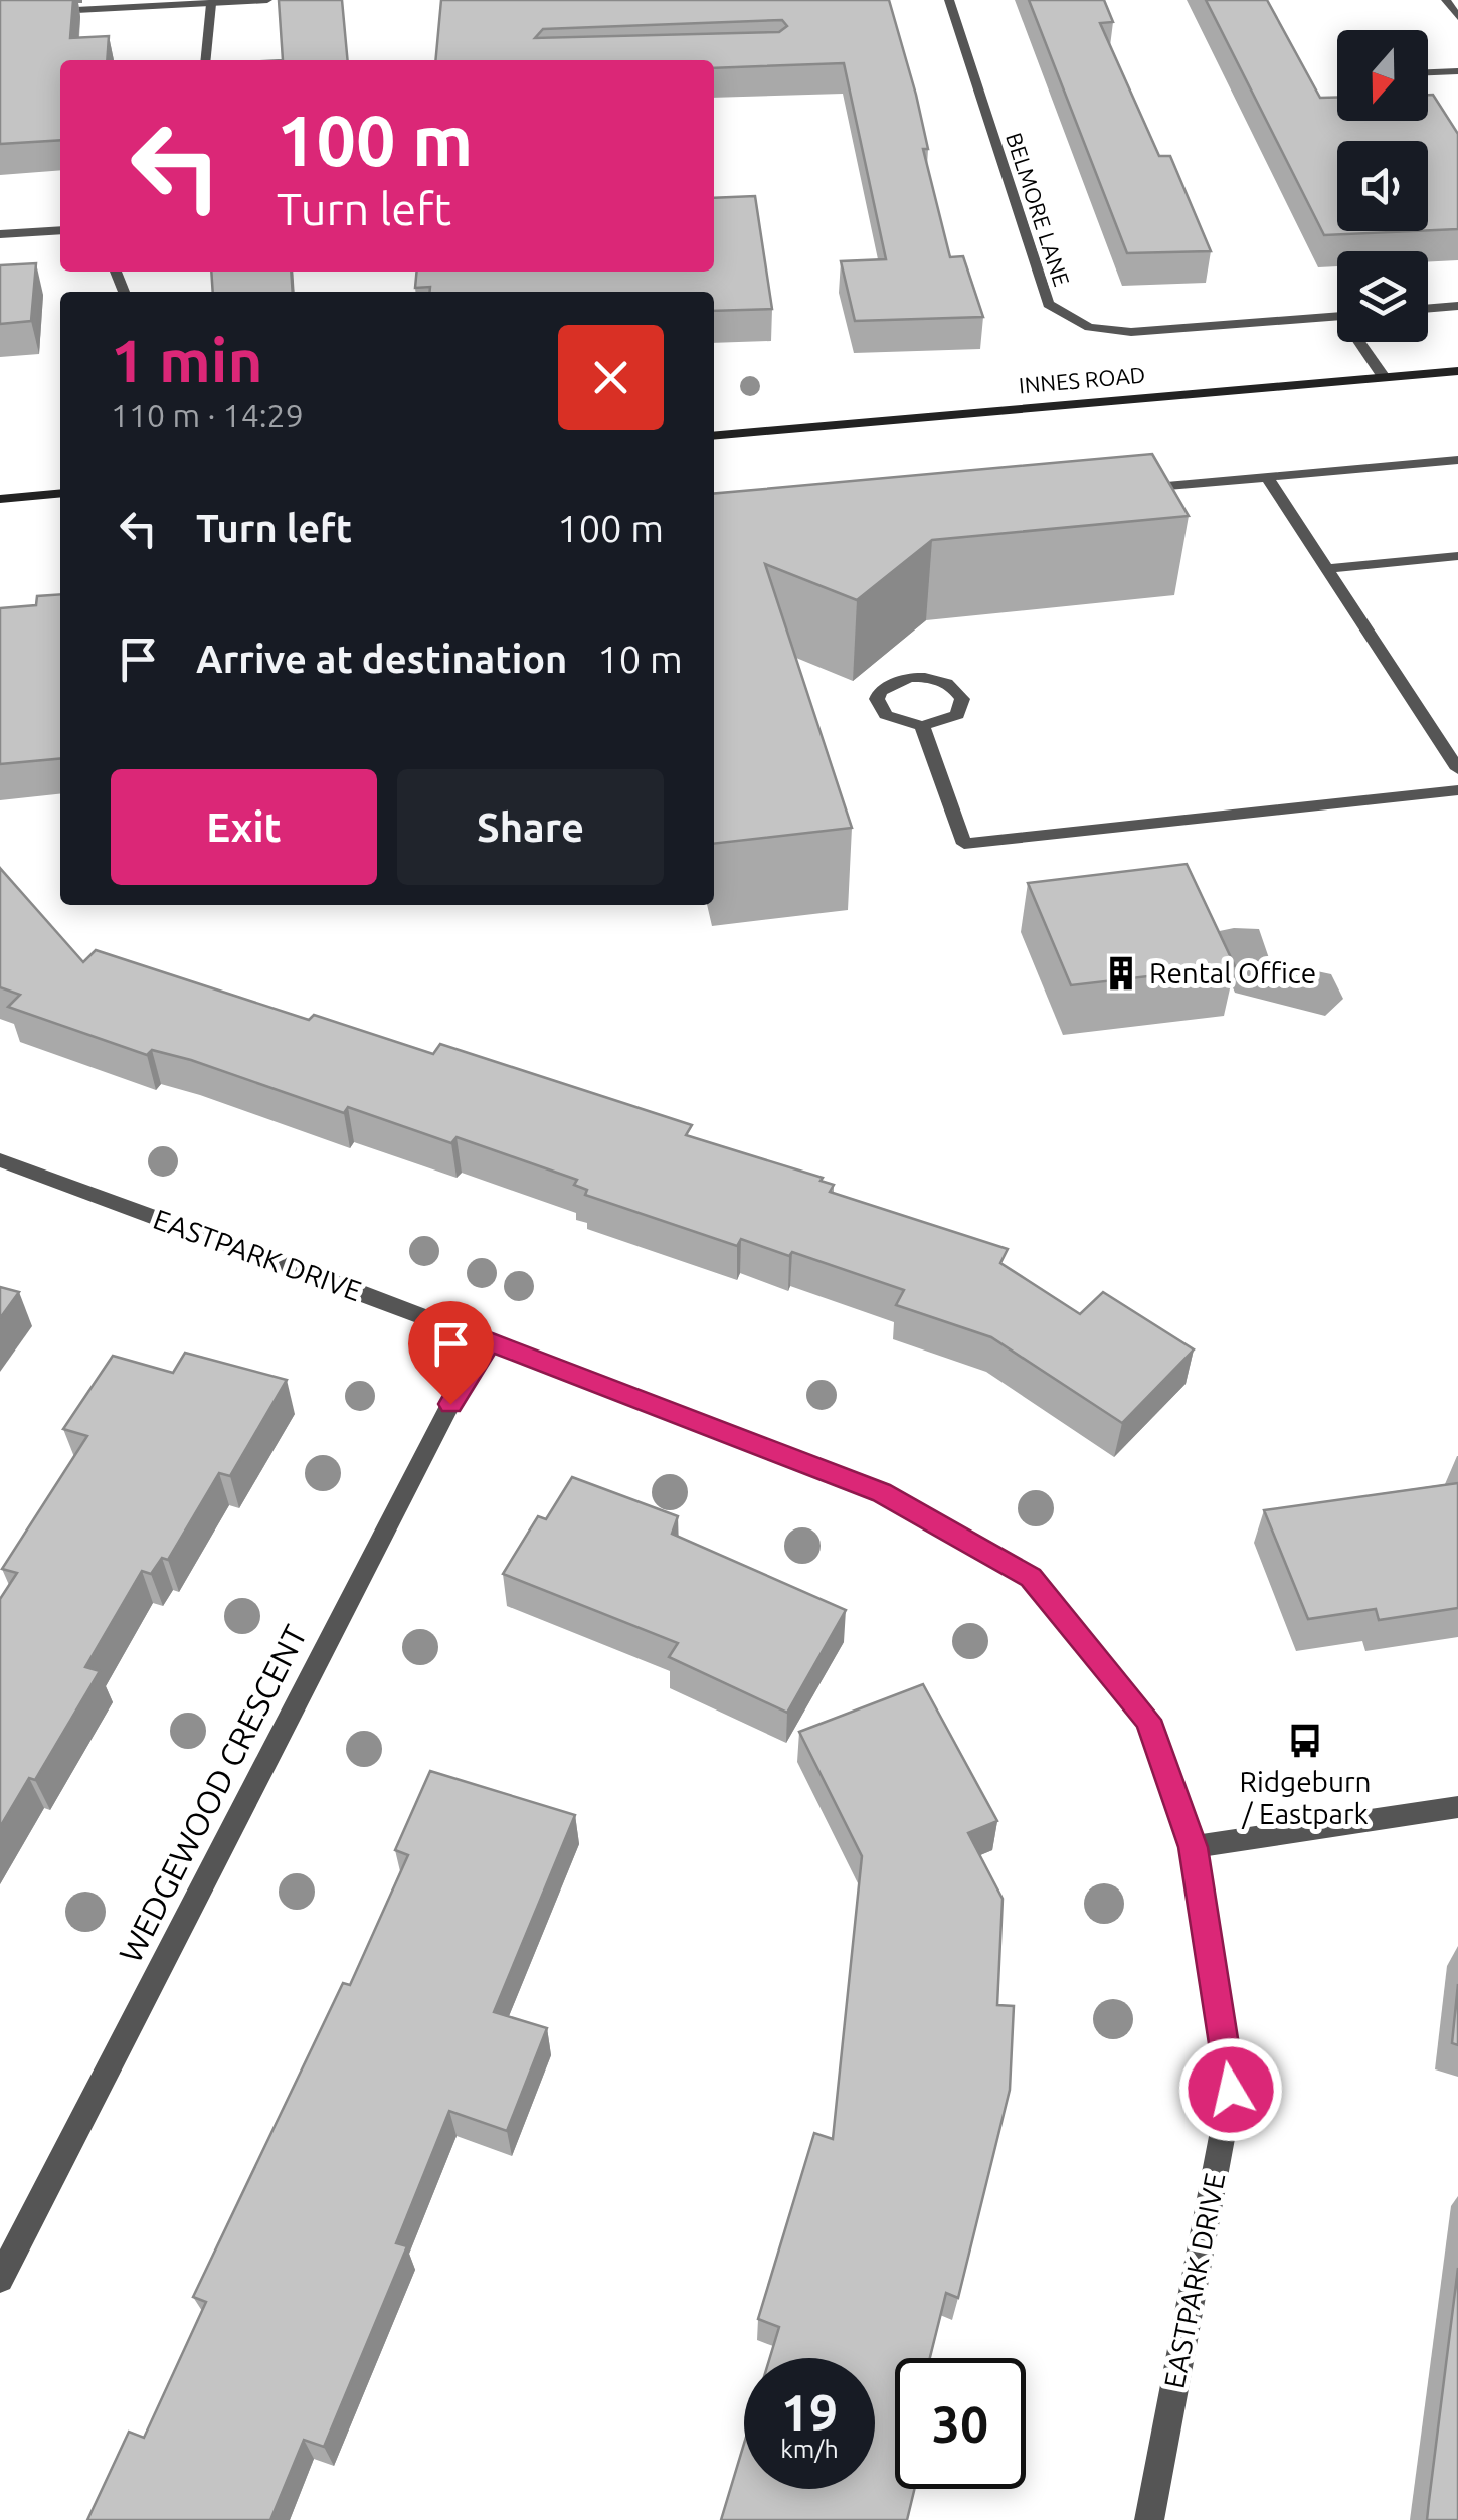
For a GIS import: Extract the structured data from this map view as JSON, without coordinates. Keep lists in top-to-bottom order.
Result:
{
  "streets": {
    "street": [
      "BELMORE LANE",
      "INNES ROAD",
      "EASTPARK DRIVE",
      "WEDGEWOOD CRESCENT"
    ]
  },
  "crossings": [
    ["EASTPARK DRIVE", "WEDGEWOOD CRESCENT"]
  ],
  "places": {
    "building": ["Rental Office"],
    "bus stop": ["Ridgeburn / Eastpark"]
  },
  "north": "bottom",
  "page": {
    "turn": ["100 m", "Turn left"],
    "heading": ["1 min", "110 m · 14:29"],
    "list": [
      {
        "name": "Turn left",
        "value": "100 m"
      },
      {
        "name": "Arrive at destination",
        "value": "10 m"
      }
    ],
    "buttons": ["Exit", "Share"],
    "speed": "19 km/h",
    "limit": "30"
  }
}
